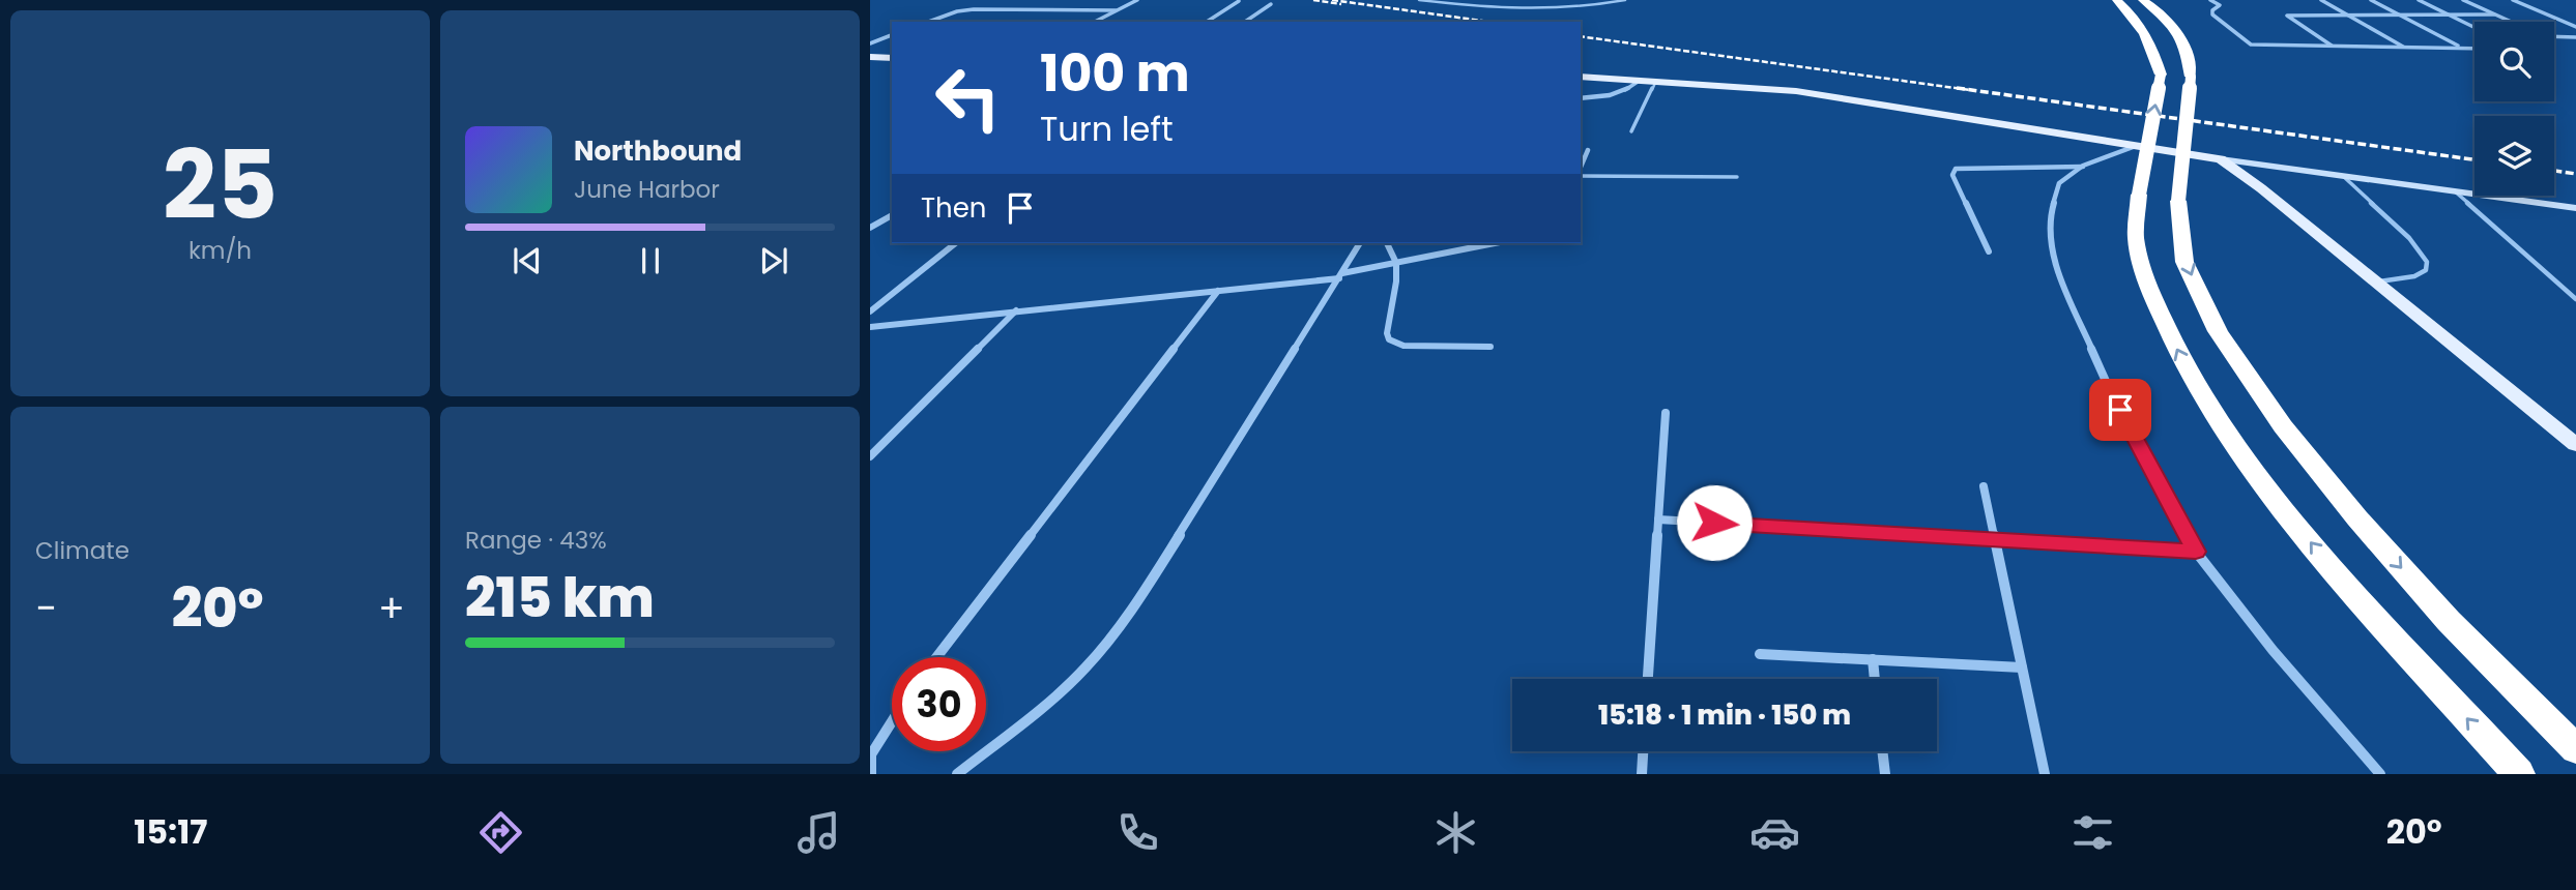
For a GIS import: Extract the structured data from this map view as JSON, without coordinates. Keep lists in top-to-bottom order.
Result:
{
  "page": {
    "tile": [
      ["25", "km/h"],
      "Climate",
      ["Range · 43%", "215 km"]
    ],
    "turn": ["100 m", "Turn left"],
    "song": ["Northbound", "June Harbor"],
    "then": "Then",
    "heat": ["−", "20°", "+"],
    "limit": "30",
    "trip": "15:18 · 1 min · 150 m",
    "tabs": ["15:17", "20°"]
  }
}
